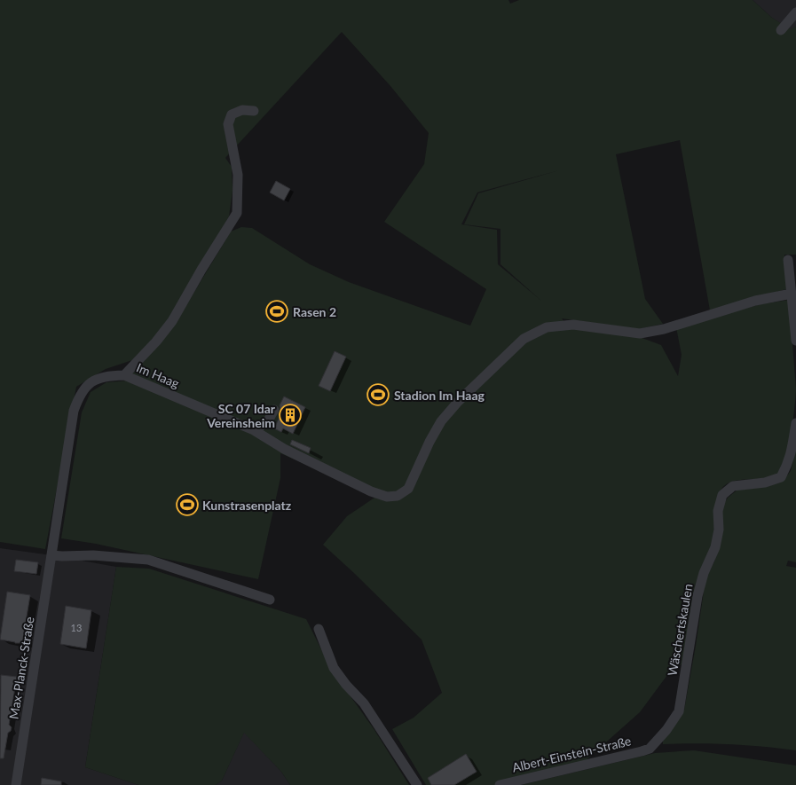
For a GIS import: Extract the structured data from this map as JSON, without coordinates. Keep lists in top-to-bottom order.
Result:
{
  "streets": {
    "street": [
      "Im Haag",
      "Wäschertskaulen",
      "Max-Planck-Straße",
      "Albert-Einstein-Straße"
    ]
  },
  "crossings": [
    ["Im Haag", "Max-Planck-Straße"],
    ["Wäschertskaulen", "Albert-Einstein-Straße"]
  ],
  "places": {
    "sports": ["Rasen 2", "Stadion Im Haag", "Kunstrasenplatz"],
    "building": ["SC 07 Idar Vereinsheim"]
  },
  "house_numbers": ["13"]
}
